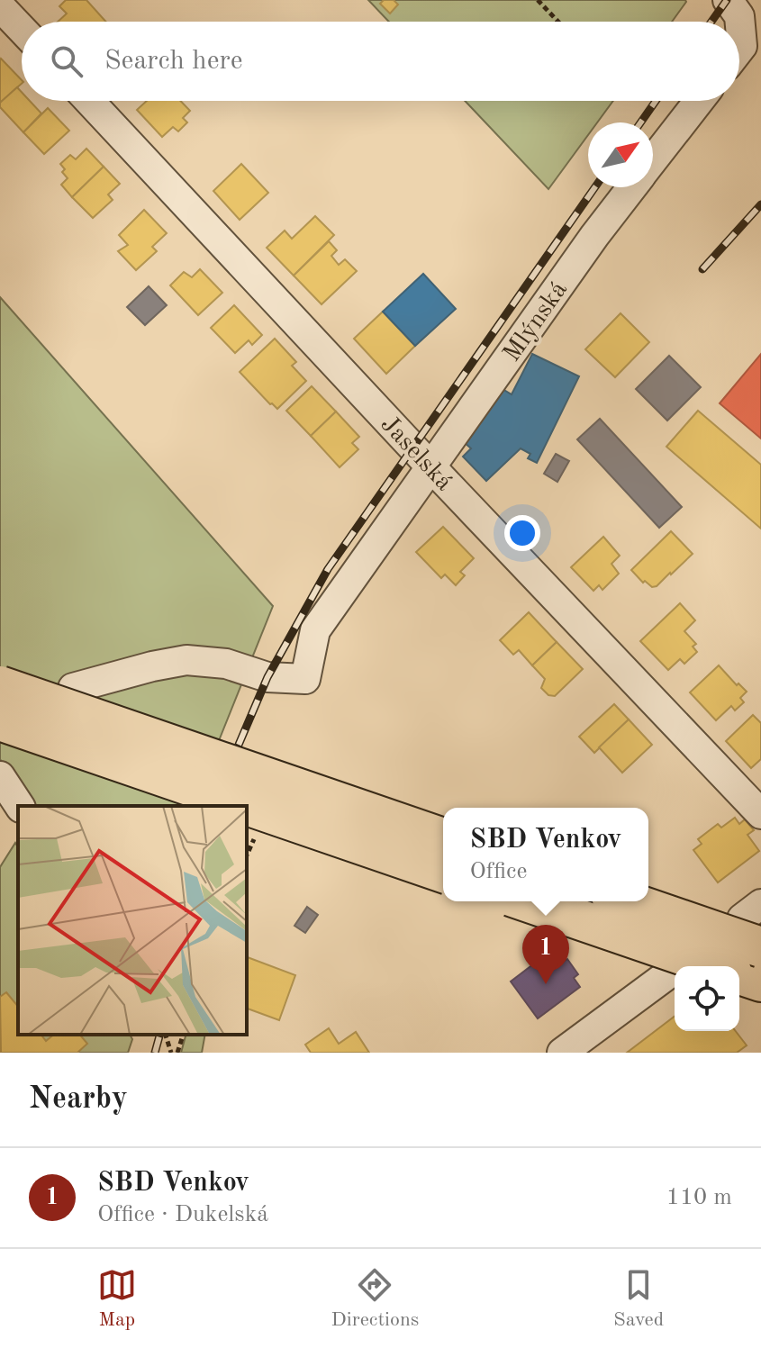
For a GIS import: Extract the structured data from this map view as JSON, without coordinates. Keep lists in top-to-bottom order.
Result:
{
  "streets": {
    "street": ["Mlýnská", "Jaselská"]
  },
  "crossings": [
    ["Mlýnská", "Jaselská"]
  ],
  "north": "top right",
  "page": {
    "search": "Search here",
    "popup": ["SBD Venkov", "Office"],
    "pins": "1",
    "heading": "Nearby",
    "list": [
      {
        "mark": "1",
        "name": "SBD Venkov",
        "note": "Office · Dukelská",
        "value": "110 m"
      }
    ],
    "nav": ["Map", "Directions", "Saved"]
  }
}
